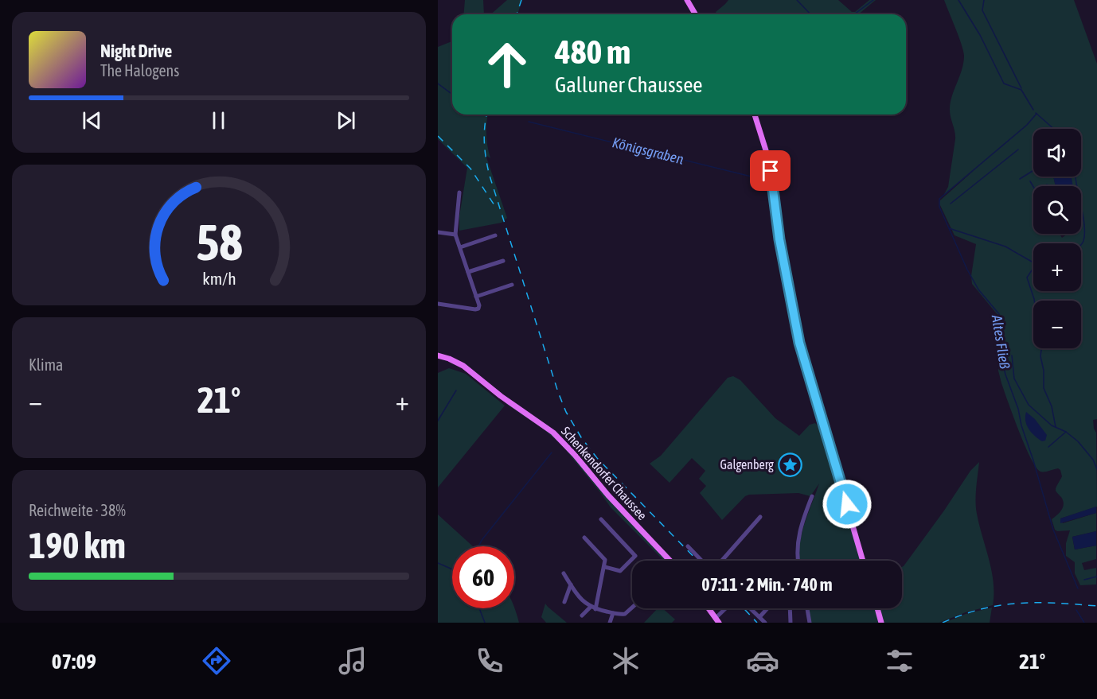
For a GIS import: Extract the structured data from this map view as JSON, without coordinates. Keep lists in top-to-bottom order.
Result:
{
  "streets": {
    "main road": ["Schenkendorfer Chaussee"]
  },
  "water": ["Königsgraben", "Altes Fließ"],
  "places": {
    "place": ["Galgenberg"]
  },
  "page": {
    "turn": ["480 m", "Galluner Chaussee"],
    "song": ["Night Drive", "The Halogens"],
    "map_buttons": ["+", "−"],
    "tile": [
      "Klima",
      ["Reichweite · 38%", "190 km"]
    ],
    "heat": ["−", "21°", "+"],
    "limit": "60",
    "trip": "07:11 · 2 Min. · 740 m",
    "tabs": ["07:09", "21°"],
    "gauge": ["58", "km/h"]
  }
}
